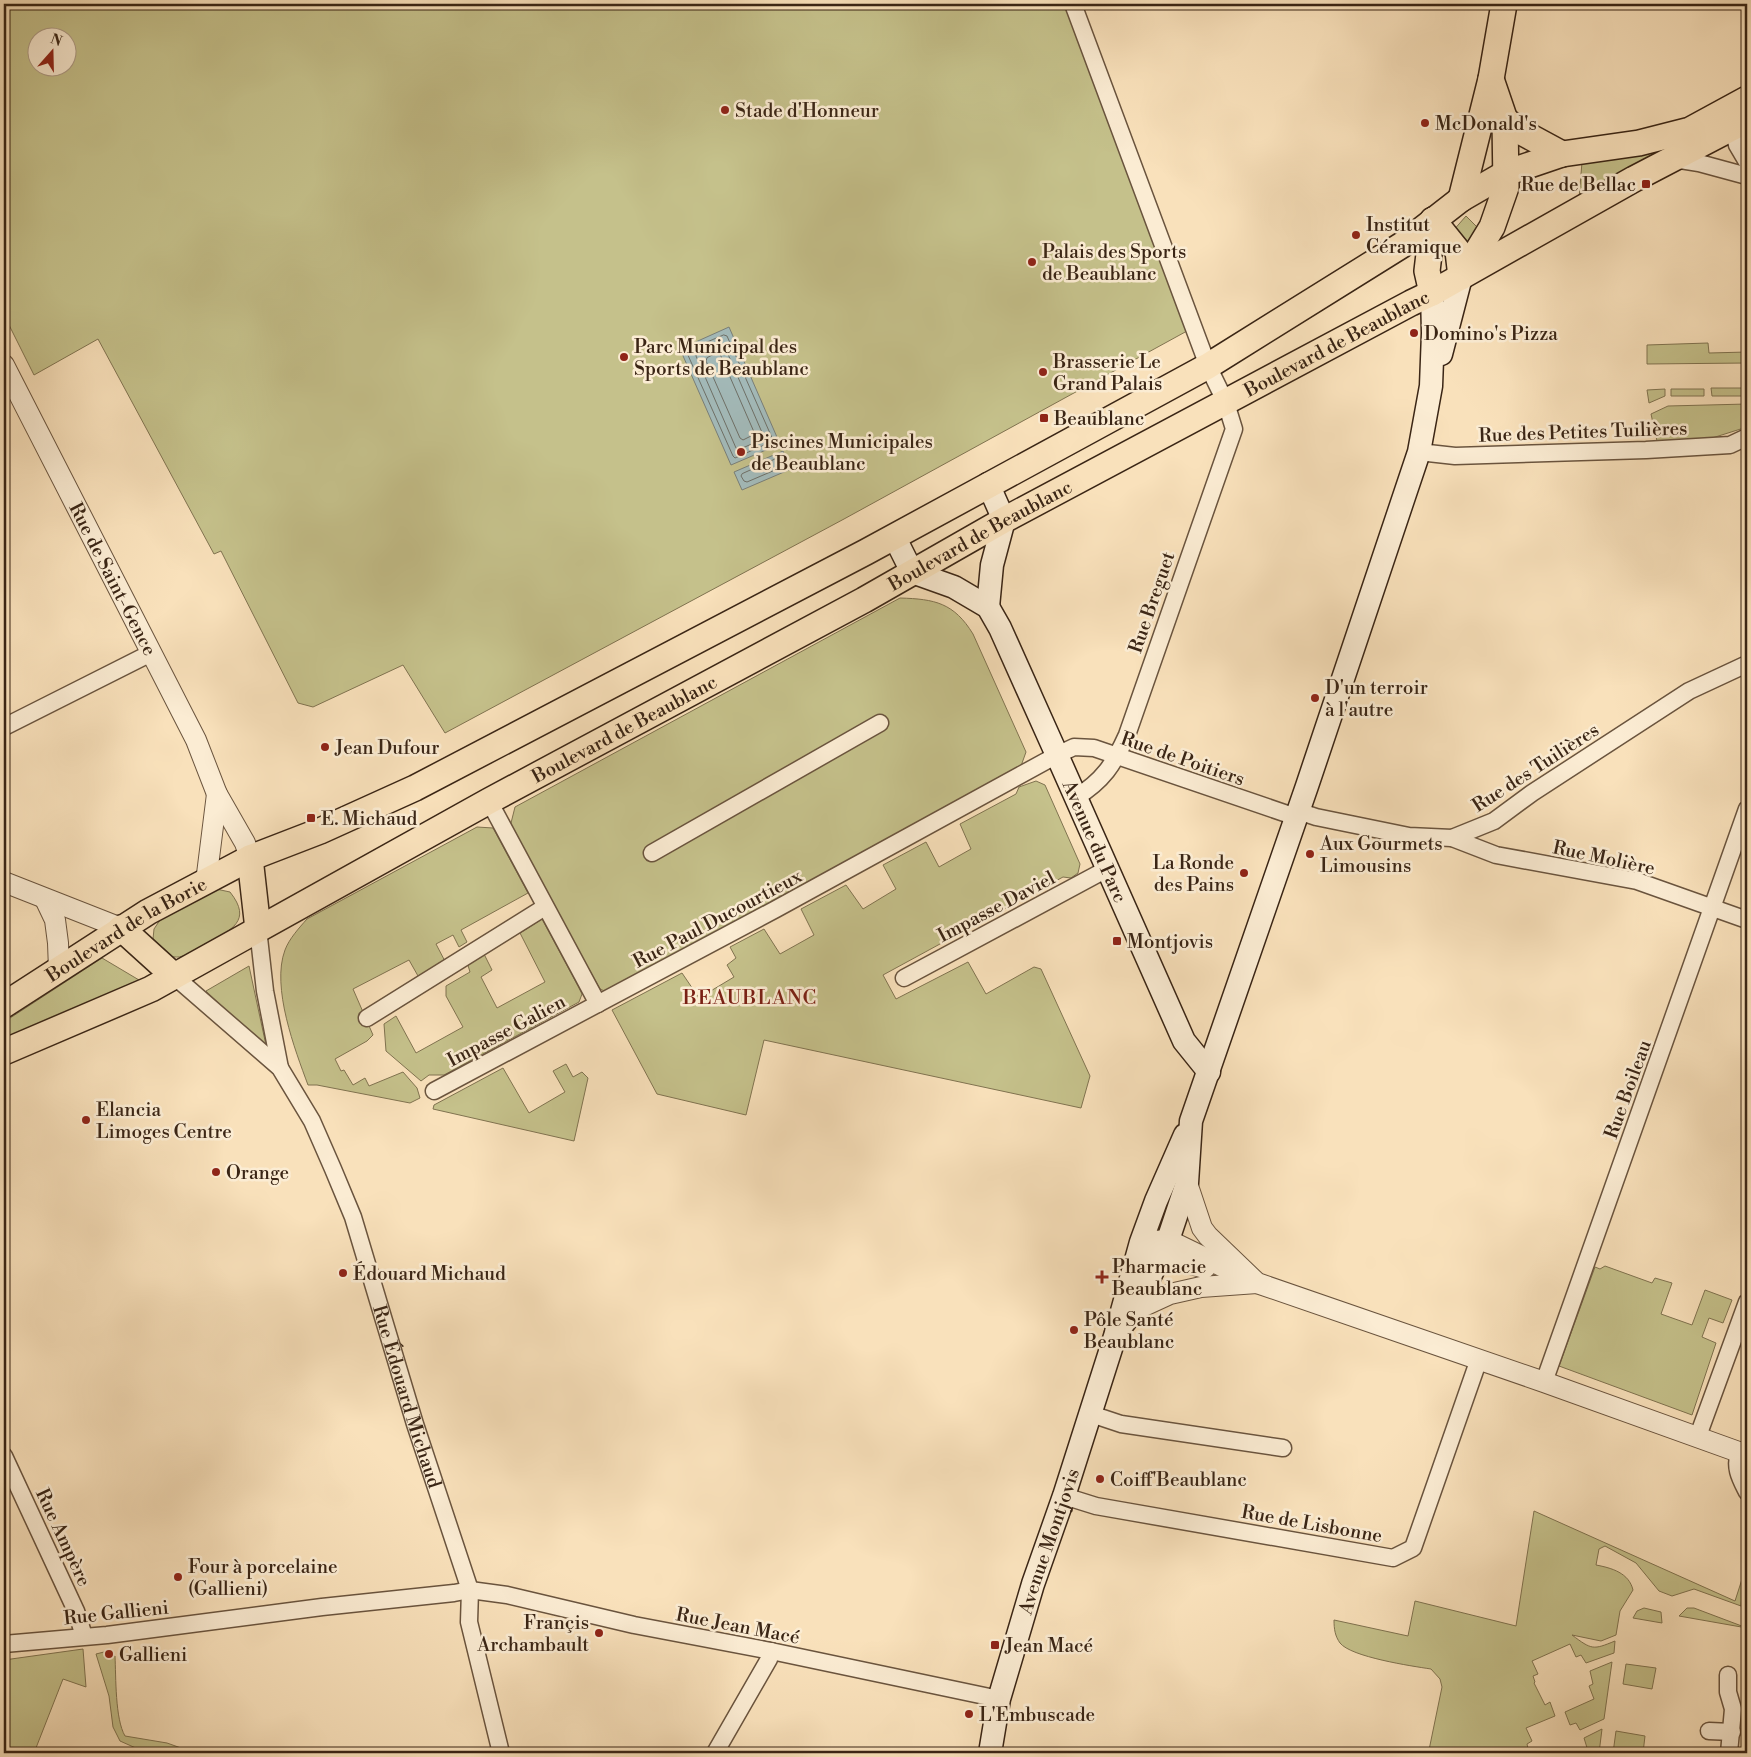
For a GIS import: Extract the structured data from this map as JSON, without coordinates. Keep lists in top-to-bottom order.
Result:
{
  "streets": {
    "main road": [
      "Boulevard de Beaublanc",
      "Avenue du Parc",
      "Boulevard de la Borie",
      "Rue Édouard Michaud",
      "Avenue Montjovis"
    ],
    "street": [
      "Rue des Petites Tuilières",
      "Rue de Saint-Gence",
      "Rue Breguet",
      "Rue de Poitiers",
      "Rue des Tuilières",
      "Rue Molière",
      "Impasse Daviel",
      "Rue Paul Ducourtieux",
      "Impasse Galien",
      "Rue Boileau",
      "Rue de Lisbonne",
      "Rue Ampère",
      "Rue Gallieni",
      "Rue Jean Macé"
    ]
  },
  "crossings": [
    ["Boulevard de Beaublanc", "Rue de Saint-Gence"],
    ["Boulevard de Beaublanc", "Rue Breguet"],
    ["Boulevard de Beaublanc", "Avenue du Parc"],
    ["Boulevard de Beaublanc", "Boulevard de la Borie"],
    ["Boulevard de Beaublanc", "Rue Édouard Michaud"],
    ["Rue de Saint-Gence", "Boulevard de la Borie"],
    ["Rue de Saint-Gence", "Rue Édouard Michaud"],
    ["Rue Breguet", "Rue de Poitiers"],
    ["Rue Breguet", "Avenue du Parc"],
    ["Rue de Poitiers", "Rue des Tuilières"],
    ["Rue de Poitiers", "Avenue du Parc"],
    ["Rue de Poitiers", "Rue Paul Ducourtieux"],
    ["Rue des Tuilières", "Rue Molière"],
    ["Avenue du Parc", "Impasse Daviel"],
    ["Avenue du Parc", "Rue Paul Ducourtieux"],
    ["Rue Molière", "Rue Boileau"],
    ["Rue Paul Ducourtieux", "Impasse Galien"],
    ["Boulevard de la Borie", "Rue Édouard Michaud"],
    ["Rue Édouard Michaud", "Rue Gallieni"],
    ["Rue Édouard Michaud", "Rue Jean Macé"],
    ["Rue de Lisbonne", "Avenue Montjovis"],
    ["Rue Ampère", "Rue Gallieni"],
    ["Avenue Montjovis", "Rue Jean Macé"],
    ["Rue Gallieni", "Rue Jean Macé"]
  ],
  "districts": ["BEAUBLANC"],
  "places": {
    "other": [
      "Stade d'Honneur",
      "McDonald's",
      "Institut Céramique",
      "Palais des Sports de Beaublanc",
      "Domino's Pizza",
      "Parc Municipal des Sports de Beaublanc",
      "Brasserie Le Grand Palais",
      "Piscines Municipales de Beaublanc",
      "D'un terroir à l'autre",
      "Jean Dufour",
      "Aux Gourmets Limousins",
      "La Ronde des Pains",
      "Elancia Limoges Centre",
      "Orange",
      "Édouard Michaud",
      "Pôle Santé Beaublanc",
      "Coiff'Beaublanc",
      "Four à porcelaine (Gallieni)",
      "Françis Archambault",
      "Gallieni",
      "L'Embuscade"
    ],
    "transit": [
      "Rue de Bellac",
      "Beaublanc",
      "E. Michaud",
      "Montjovis",
      "Jean Macé"
    ],
    "health": ["Pharmacie Beaublanc"]
  },
  "north": "top"
}
